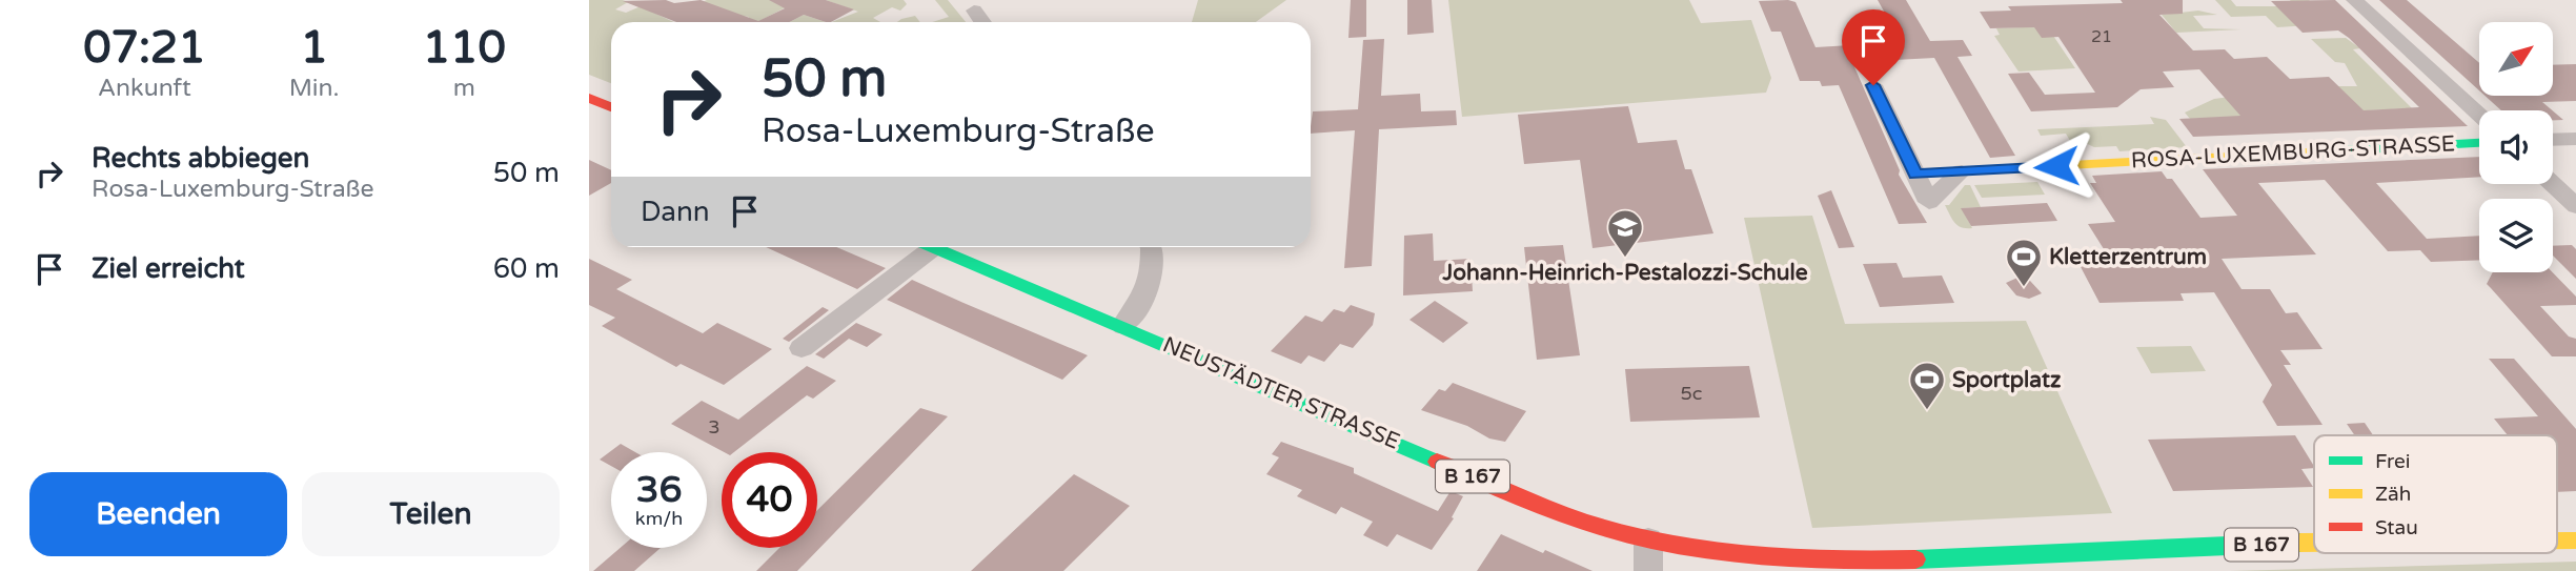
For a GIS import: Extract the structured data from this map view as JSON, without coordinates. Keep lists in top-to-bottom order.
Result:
{
  "streets": {
    "main road": ["ROSA-LUXEMBURG-STRASSE", "NEUSTÄDTER STRASSE", "B 167"]
  },
  "crossings": [
    ["NEUSTÄDTER STRASSE", "B 167"]
  ],
  "places": {
    "school or university": ["Johann-Heinrich-Pestalozzi-Schule"],
    "sports": ["Kletterzentrum", "Sportplatz"]
  },
  "house_numbers": ["21", "5c", "3"],
  "legend": ["Frei", "Zäh", "Stau"],
  "north": "top right",
  "page": {
    "eta": [
      "07:21",
      "Ankunft",
      "1",
      "Min.",
      "110",
      "m"
    ],
    "turn": ["50 m", "Rosa-Luxemburg-Straße"],
    "list": [
      {
        "name": "Rechts abbiegen",
        "note": "Rosa-Luxemburg-Straße",
        "value": "50 m"
      },
      {
        "name": "Ziel erreicht",
        "value": "60 m"
      }
    ],
    "then": "Dann",
    "speed": "36 km/h",
    "limit": "40",
    "buttons": ["Beenden", "Teilen"]
  }
}
